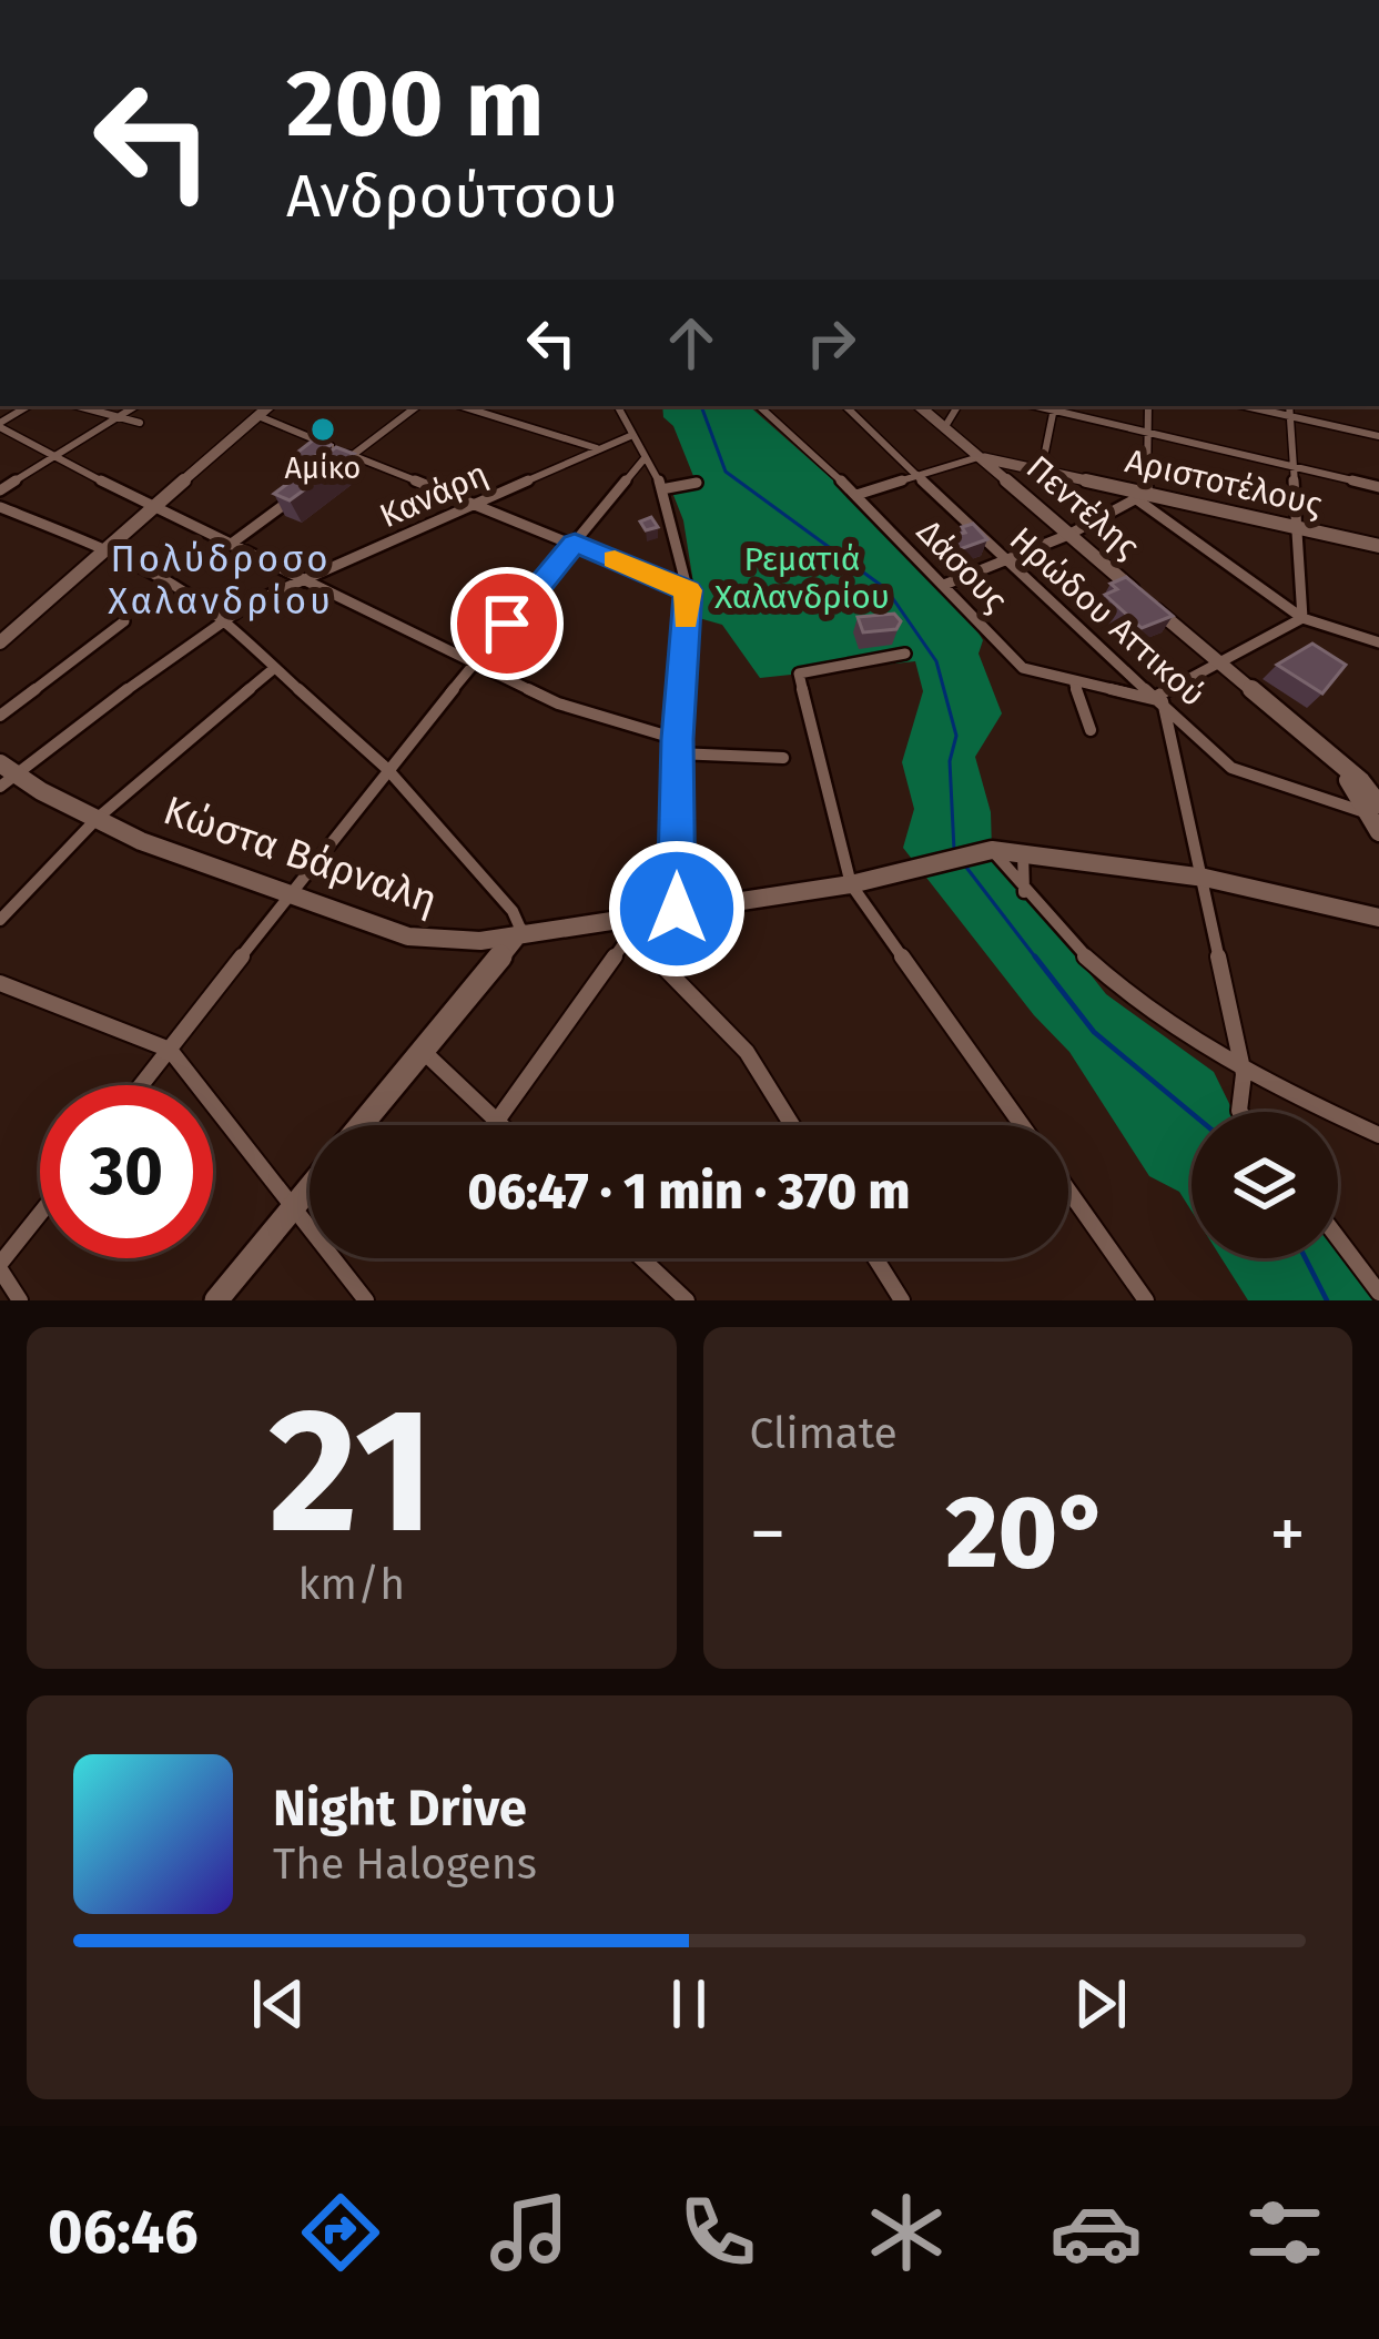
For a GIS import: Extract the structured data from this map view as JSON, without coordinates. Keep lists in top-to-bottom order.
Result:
{
  "streets": {
    "street": [
      "Αριστοτέλους",
      "Κανάρη",
      "Πεντέλης",
      "Δάσους",
      "Ηρώδου Αττικού",
      "Κώστα Βάρναλη"
    ]
  },
  "crossings": [
    ["Αριστοτέλους", "Πεντέλης"],
    ["Κανάρη", "Κώστα Βάρναλη"],
    ["Δάσους", "Ηρώδου Αττικού"]
  ],
  "districts": ["Πολύδροσο Χαλανδρίου"],
  "parks": ["Ρεματιά Χαλανδρίου"],
  "places": ["Αμίκο"],
  "page": {
    "turn": ["200 m", "Ανδρούτσου"],
    "limit": "30",
    "trip": "06:47 · 1 min · 370 m",
    "tile": [
      ["21", "km/h"],
      "Climate"
    ],
    "heat": ["−", "20°", "+"],
    "song": ["Night Drive", "The Halogens"],
    "tabs": "06:46"
  }
}
